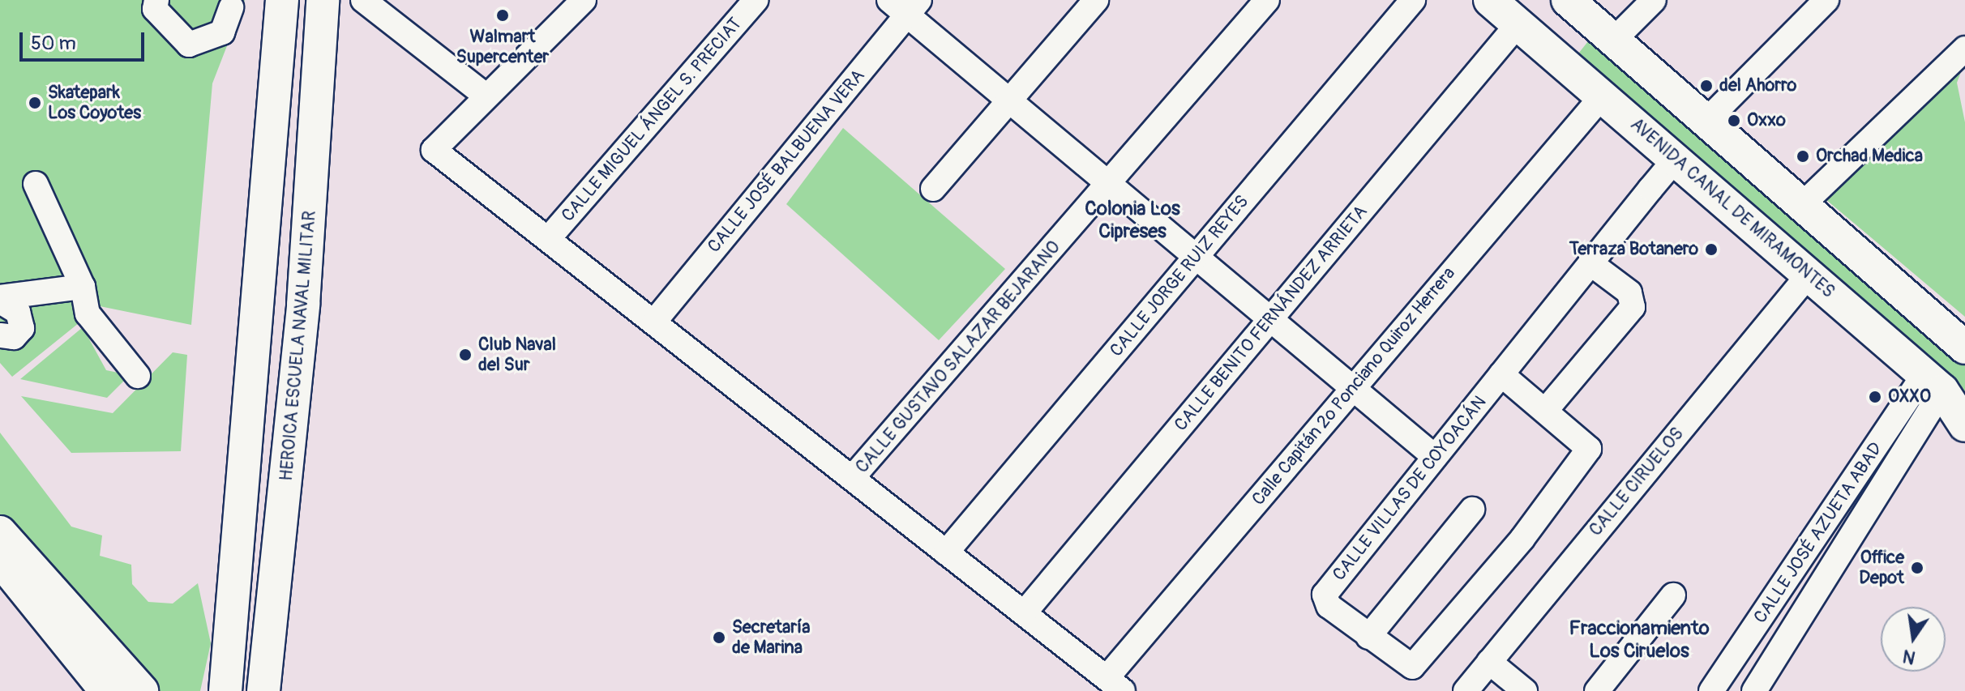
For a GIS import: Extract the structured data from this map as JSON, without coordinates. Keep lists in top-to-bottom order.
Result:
{
  "streets": {
    "main road": ["AVENIDA CANAL DE MIRAMONTES", "HEROICA ESCUELA NAVAL MILITAR"],
    "street": [
      "CALLE MIGUEL ÁNGEL S. PRECIAT",
      "CALLE JOSÉ BALBUENA VERA",
      "CALLE JORGE RUIZ REYES",
      "CALLE BENITO FERNÁNDEZ ARRIETA",
      "CALLE GUSTAVO SALAZAR BEJARANO",
      "Calle Capitán 2º Ponciano Quiroz Herrera",
      "CALLE CIRUELOS",
      "CALLE VILLAS DE COYOACÁN",
      "CALLE JOSÉ AZUETA ABAD"
    ]
  },
  "crossings": [
    ["AVENIDA CANAL DE MIRAMONTES", "CALLE BENITO FERNÁNDEZ ARRIETA"],
    ["AVENIDA CANAL DE MIRAMONTES", "Calle Capitán 2º Ponciano Quiroz Herrera"],
    ["AVENIDA CANAL DE MIRAMONTES", "CALLE CIRUELOS"],
    ["AVENIDA CANAL DE MIRAMONTES", "CALLE VILLAS DE COYOACÁN"],
    ["AVENIDA CANAL DE MIRAMONTES", "CALLE JOSÉ AZUETA ABAD"]
  ],
  "districts": ["Colonia Los Cipreses", "Fraccionamiento Los Ciruelos"],
  "places": [
    "Walmart Supercenter",
    "del Ahorro",
    "Skatepark Los Coyotes",
    "Oxxo",
    "Orchad Medica",
    "Terraza Botanero",
    "Club Naval del Sur",
    "OXXO",
    "Office Depot",
    "Secretaría de Marina"
  ],
  "scale_bar": "50 m",
  "north": "bottom"
}
